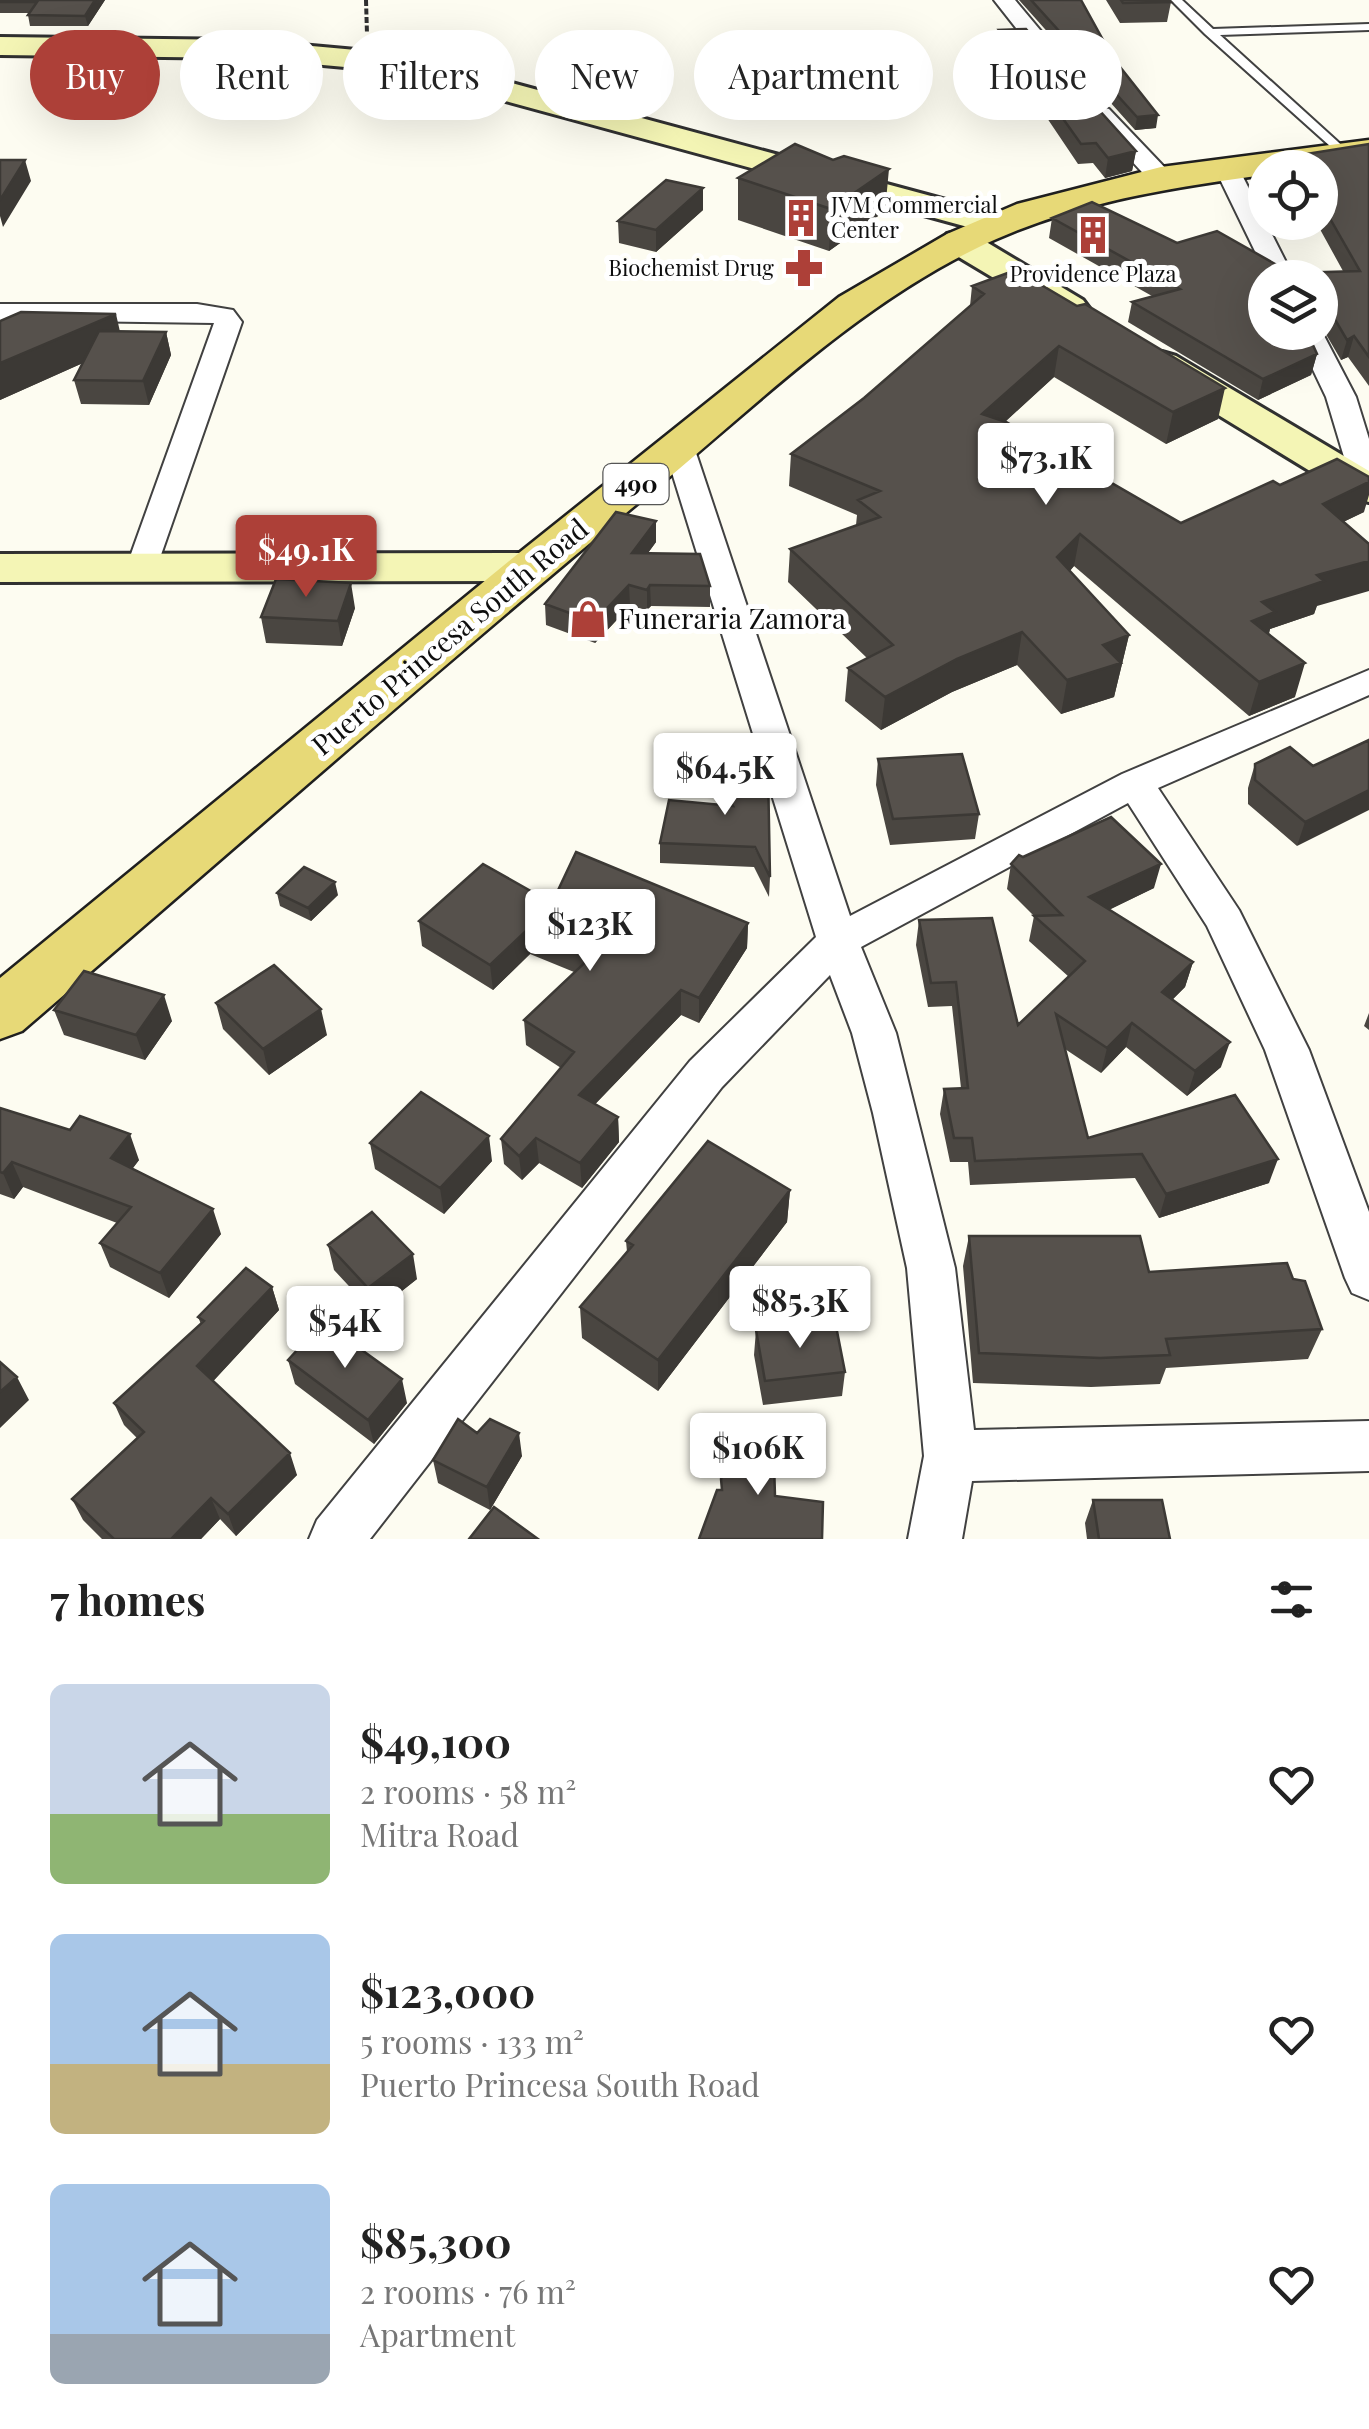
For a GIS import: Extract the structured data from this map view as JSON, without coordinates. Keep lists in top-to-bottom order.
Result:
{
  "streets": {
    "main road": ["490", "Puerto Princesa South Road"]
  },
  "places": {
    "building": ["JVM Commercial Center", "Providence Plaza"],
    "pharmacy": ["Biochemist Drug"],
    "shop": ["Funeraria Zamora"]
  },
  "page": {
    "chip": [
      "Buy",
      "Rent",
      "Filters",
      "New",
      "Apartment",
      "House"
    ],
    "price": [
      "$73.1K",
      "$49.1K",
      "$64.5K",
      "$123K",
      "$85.3K",
      "$54K",
      "$106K"
    ],
    "heading": "7 homes",
    "list": [
      {
        "name": "$49,100",
        "note": "2 rooms · 58 m² · Mitra Road"
      },
      {
        "name": "$123,000",
        "note": "5 rooms · 133 m² · Puerto Princesa South Road"
      },
      {
        "name": "$85,300",
        "note": "2 rooms · 76 m² · Apartment"
      }
    ]
  }
}
